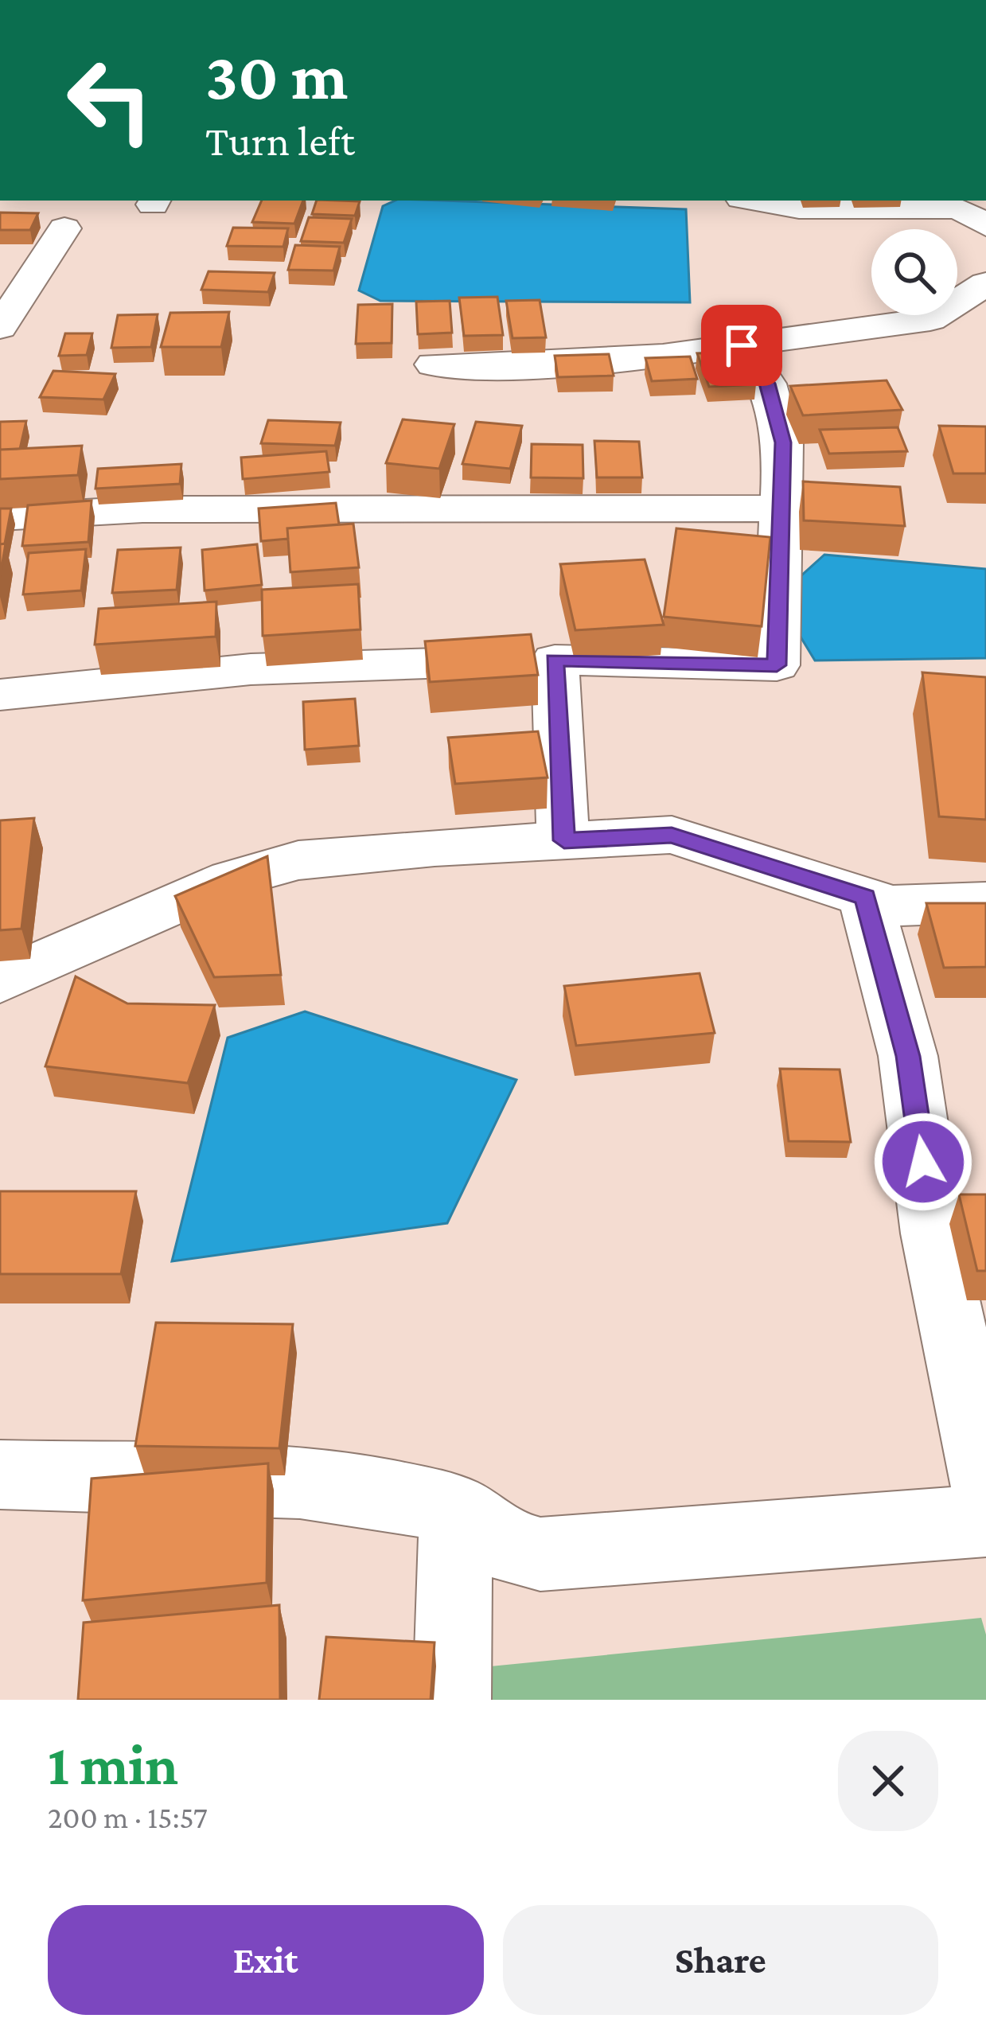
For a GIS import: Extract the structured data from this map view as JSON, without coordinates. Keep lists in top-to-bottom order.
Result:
{
  "page": {
    "turn": ["30 m", "Turn left"],
    "heading": ["1 min", "200 m · 15:57"],
    "buttons": ["Exit", "Share"]
  }
}
